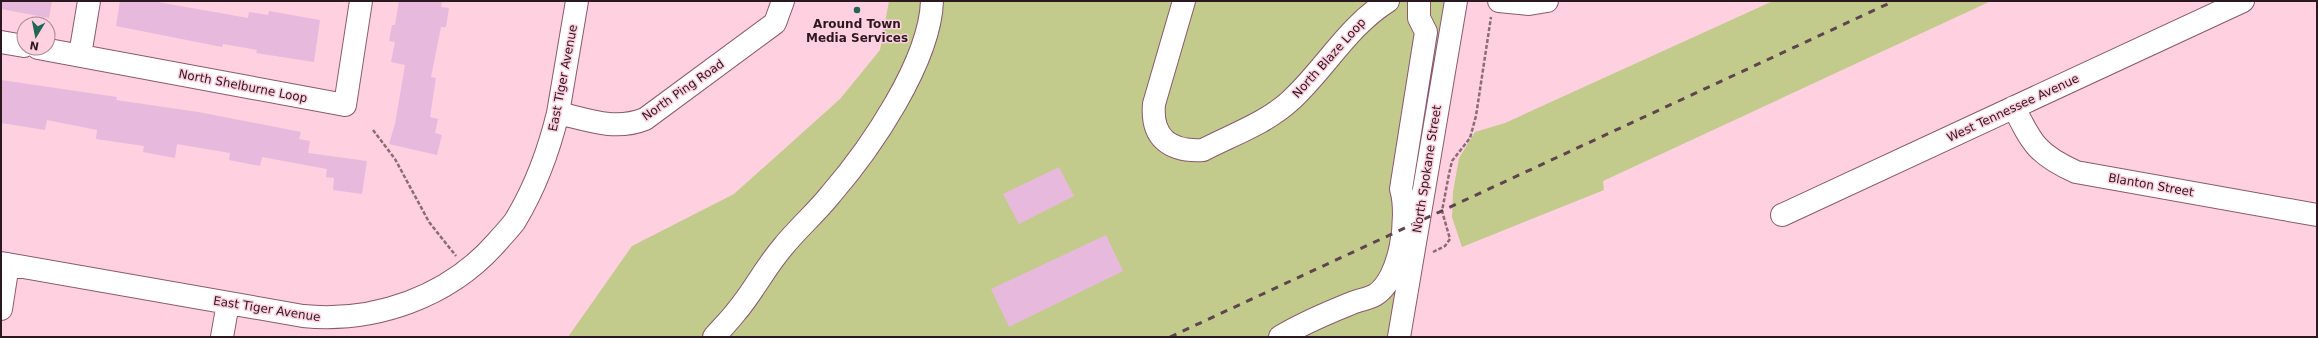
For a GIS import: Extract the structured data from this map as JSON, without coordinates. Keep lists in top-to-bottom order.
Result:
{
  "streets": {
    "street": [
      "North Blaze Loop",
      "East Tiger Avenue",
      "North Shelburne Loop",
      "North Ping Road",
      "West Tennessee Avenue",
      "North Spokane Street",
      "Blanton Street"
    ]
  },
  "crossings": [
    ["East Tiger Avenue", "North Ping Road"],
    ["West Tennessee Avenue", "Blanton Street"]
  ],
  "places": ["Around Town Media Services"],
  "north": "bottom"
}
